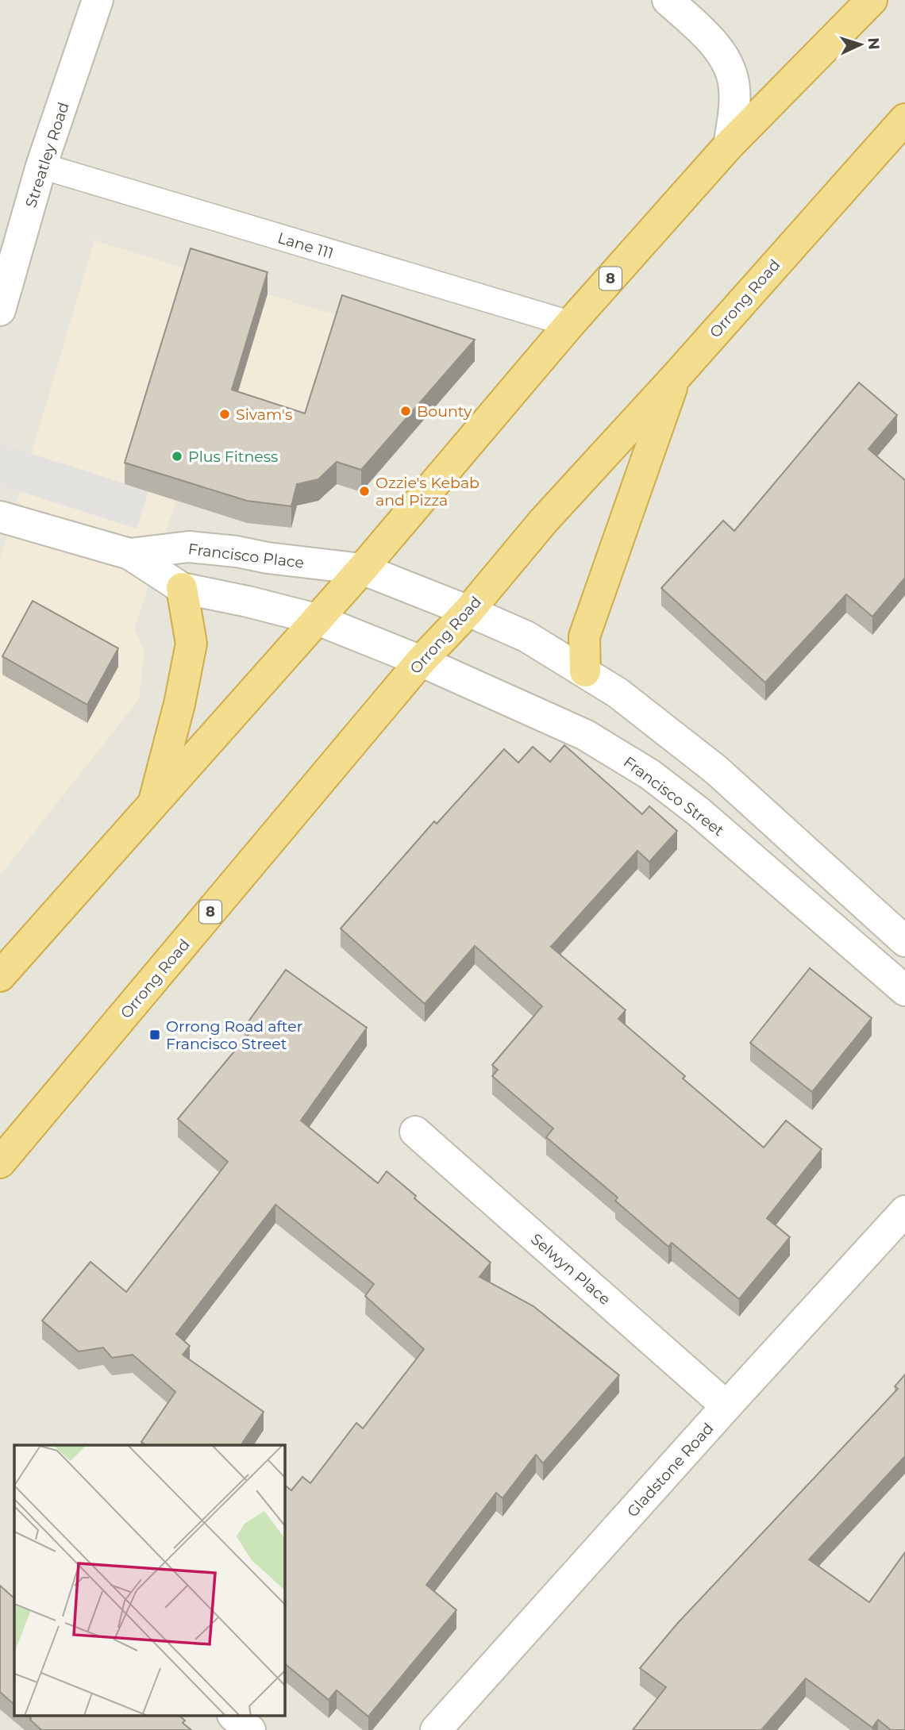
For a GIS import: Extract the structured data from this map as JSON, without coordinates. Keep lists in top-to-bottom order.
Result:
{
  "streets": {
    "highway": ["8", "Orrong Road"],
    "street": [
      "Streatley Road",
      "Francisco Place",
      "Francisco Street",
      "Selwyn Place",
      "Gladstone Road"
    ],
    "lane": ["Lane 111"]
  },
  "crossings": [
    ["Streatley Road", "Lane 111"],
    ["Lane 111", "8"],
    ["8", "Francisco Place"],
    ["8", "Francisco Street"],
    ["Orrong Road", "Francisco Street"],
    ["Francisco Place", "Francisco Street"],
    ["Selwyn Place", "Gladstone Road"]
  ],
  "places": {
    "other": [
      "Bounty",
      "Sivam's",
      "Plus Fitness",
      "Ozzie's Kebab and Pizza"
    ],
    "transit": ["Orrong Road after Francisco Street"]
  },
  "north": "right"
}
